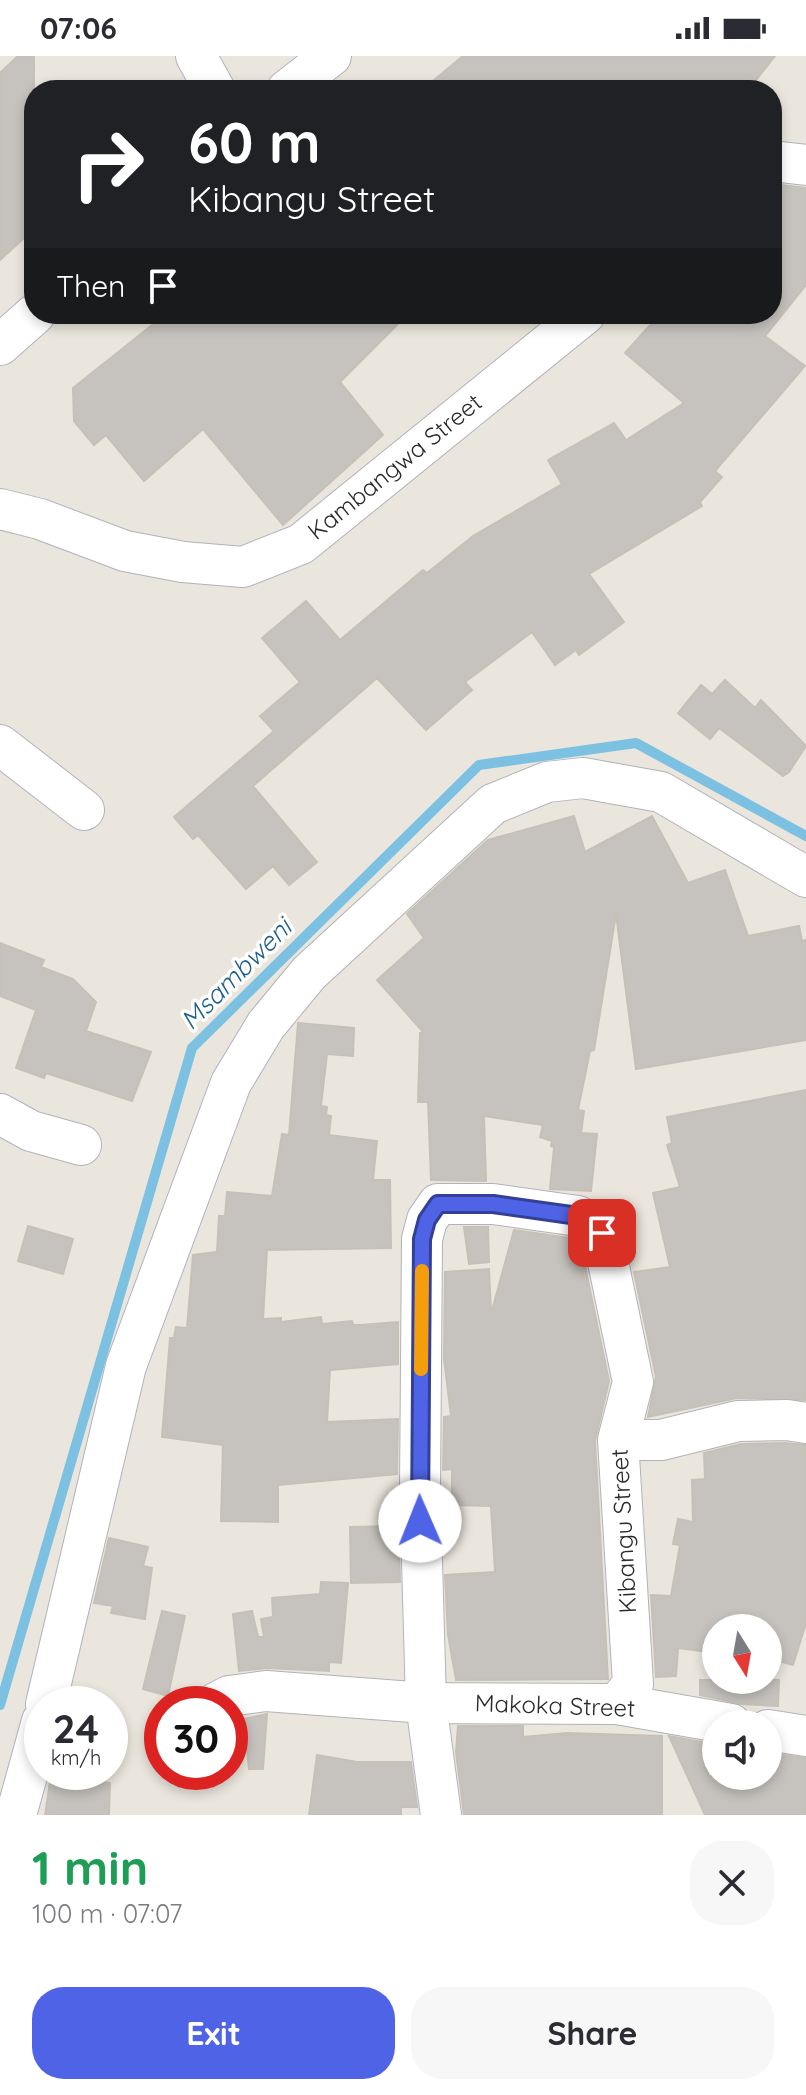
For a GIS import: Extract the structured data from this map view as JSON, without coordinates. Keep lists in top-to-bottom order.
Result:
{
  "streets": {
    "street": ["Kambangwa Street", "Kibangu Street", "Makoka Street"]
  },
  "crossings": [
    ["Kibangu Street", "Makoka Street"]
  ],
  "water": ["Msambweni"],
  "north": "bottom",
  "page": {
    "status": "07:06",
    "turn": ["60 m", "Kibangu Street"],
    "then": "Then",
    "speed": "24 km/h",
    "limit": "30",
    "heading": ["1 min", "100 m · 07:07"],
    "buttons": ["Exit", "Share"]
  }
}
